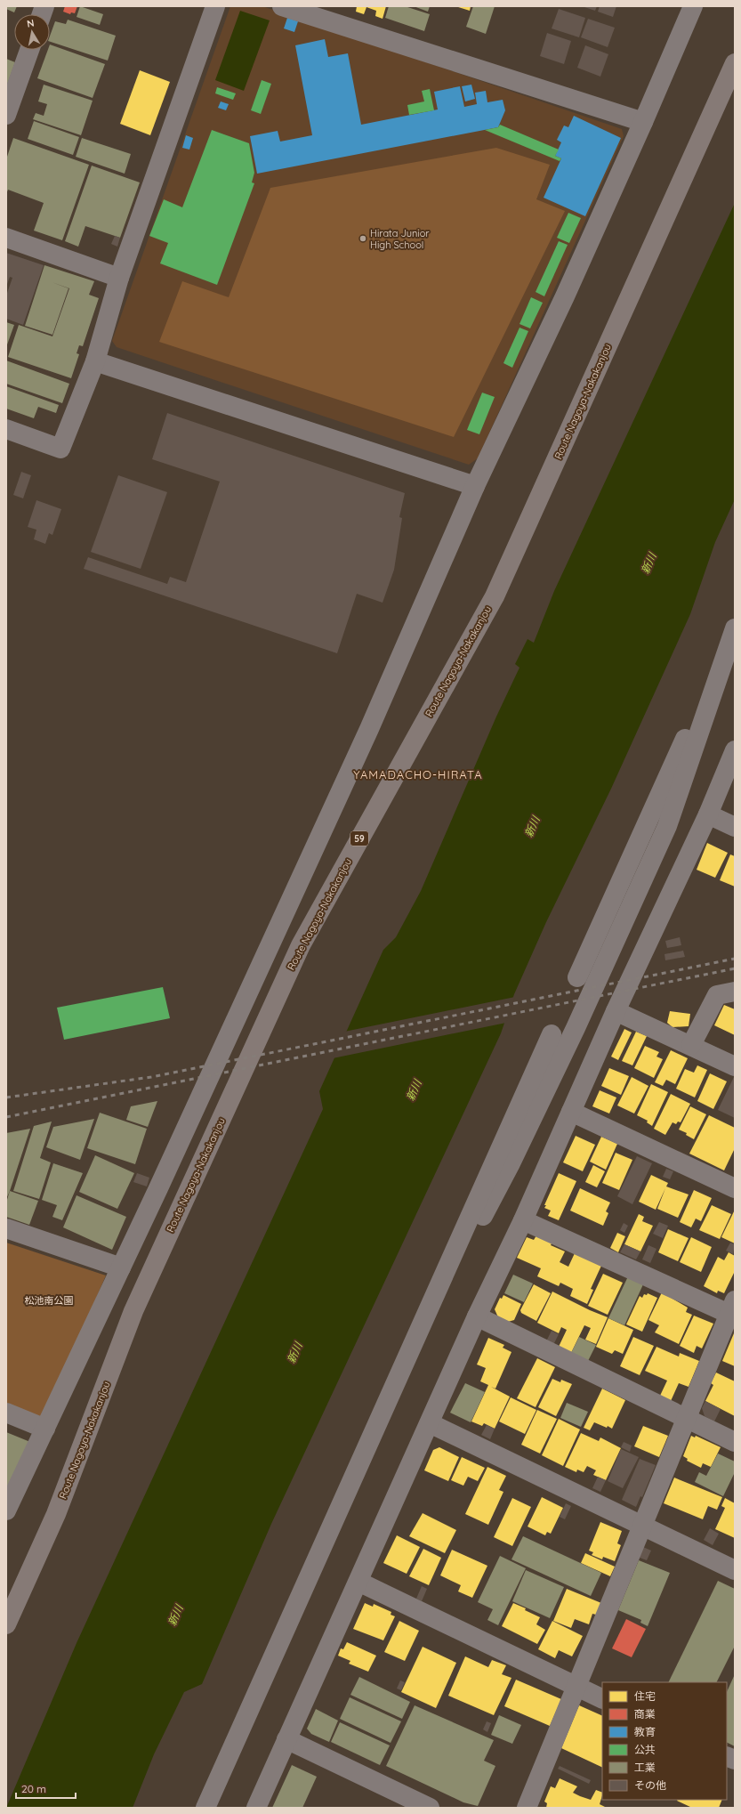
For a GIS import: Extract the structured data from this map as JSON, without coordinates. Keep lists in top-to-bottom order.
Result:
{
  "streets": {
    "main road": ["Route Nagoya-Nakakanjou", "59"]
  },
  "districts": ["YAMADACHO-HIRATA"],
  "water": ["新川"],
  "parks": ["松池南公園"],
  "places": ["Hirata Junior High School"],
  "legend": [
    "住宅",
    "商業",
    "教育",
    "公共",
    "工業",
    "その他"
  ],
  "scale_bar": "20 m",
  "north": "top"
}
